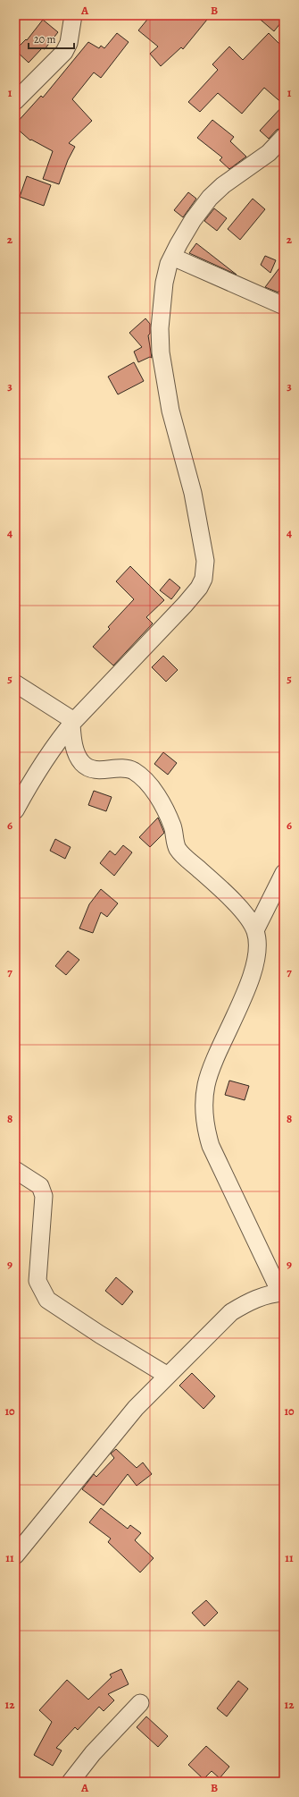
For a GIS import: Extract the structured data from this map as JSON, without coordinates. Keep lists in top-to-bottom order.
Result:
{
  "scale_bar": "20 m",
  "grid": {
    "columns": ["A", "B"],
    "rows": [
      "1",
      "2",
      "3",
      "4",
      "5",
      "6",
      "7",
      "8",
      "9",
      "10",
      "11",
      "12"
    ]
  }
}
